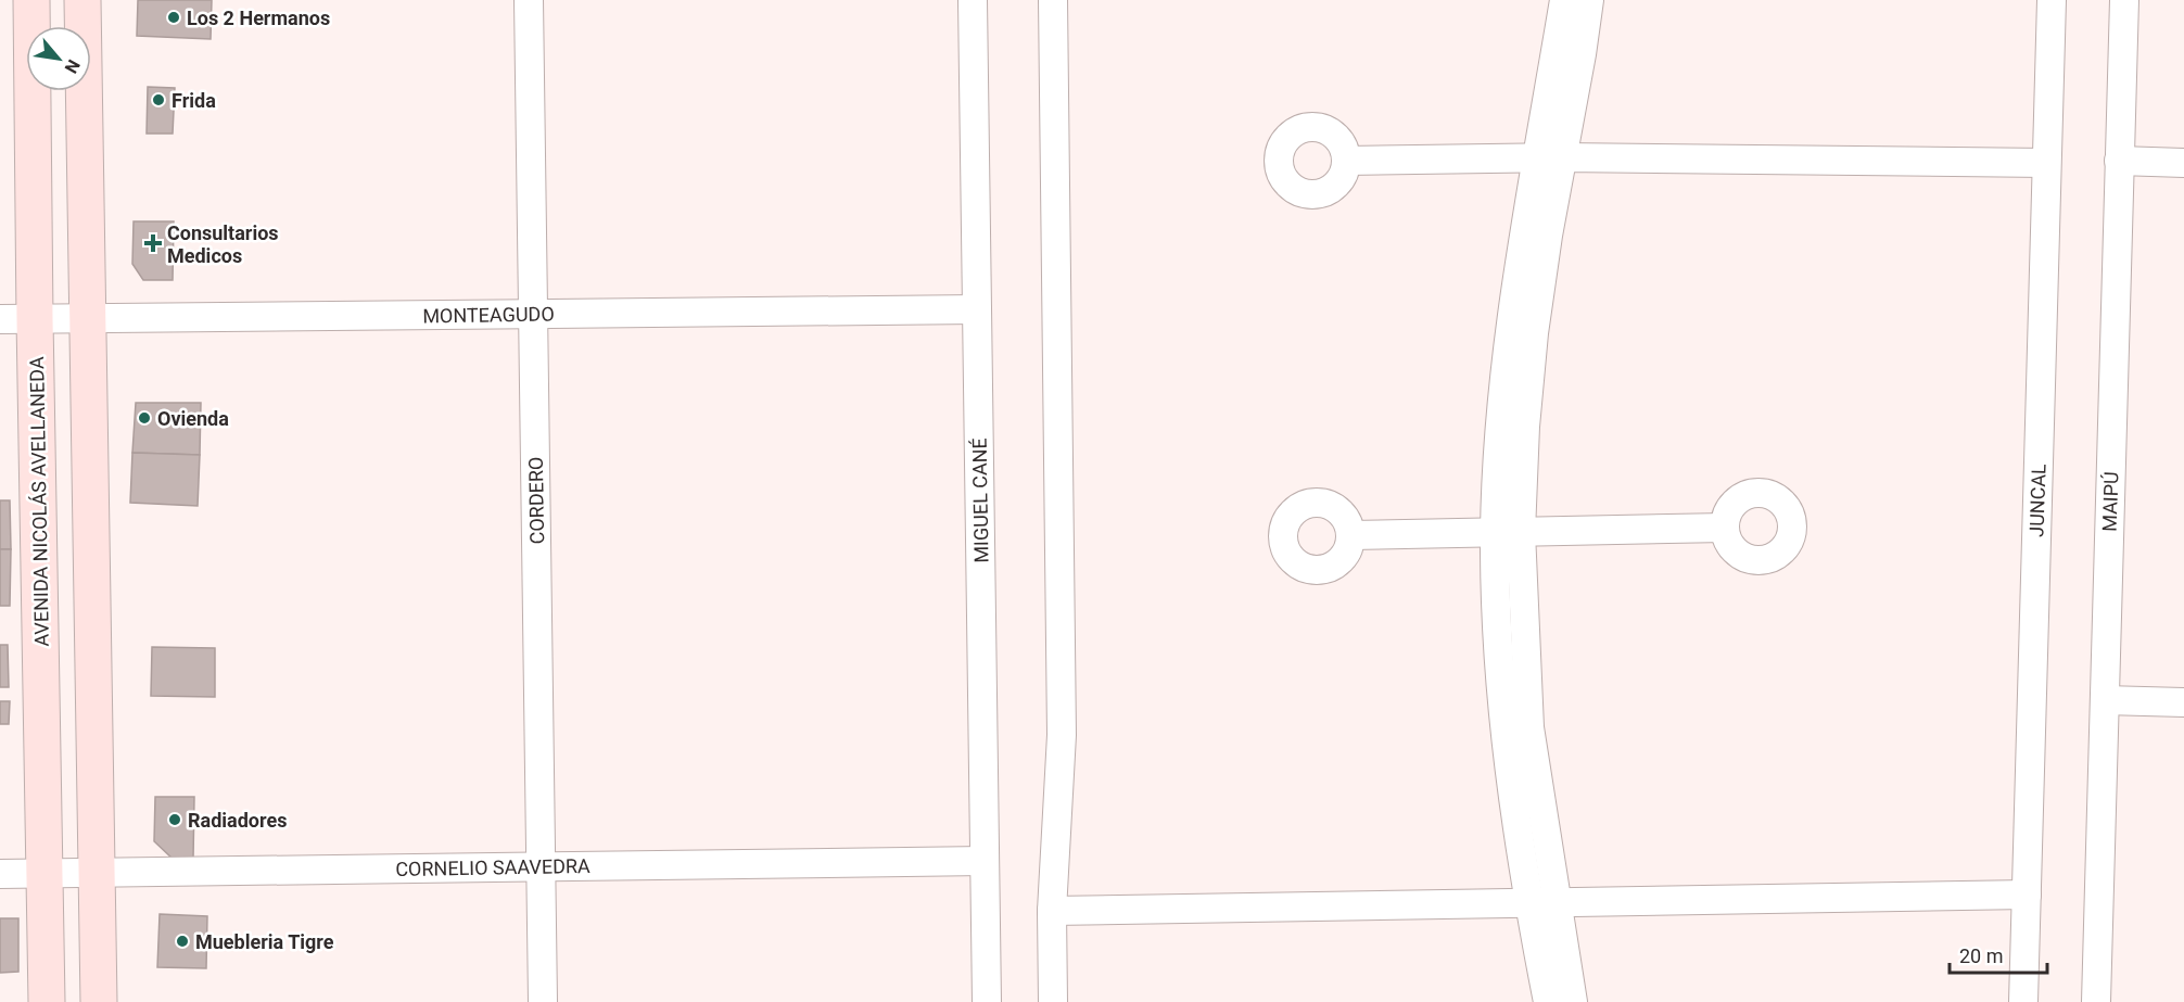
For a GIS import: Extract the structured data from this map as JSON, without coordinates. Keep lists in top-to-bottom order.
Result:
{
  "streets": {
    "main road": ["AVENIDA NICOLÁS AVELLANEDA"],
    "street": [
      "MONTEAGUDO",
      "CORDERO",
      "MIGUEL CANÉ",
      "JUNCAL",
      "MAIPÚ",
      "CORNELIO SAAVEDRA"
    ]
  },
  "crossings": [
    ["MONTEAGUDO", "CORDERO"],
    ["MONTEAGUDO", "MIGUEL CANÉ"],
    ["MONTEAGUDO", "AVENIDA NICOLÁS AVELLANEDA"],
    ["CORDERO", "CORNELIO SAAVEDRA"],
    ["MIGUEL CANÉ", "CORNELIO SAAVEDRA"],
    ["AVENIDA NICOLÁS AVELLANEDA", "CORNELIO SAAVEDRA"]
  ],
  "places": {
    "other": [
      "Los 2 Hermanos",
      "Frida",
      "Ovienda",
      "Radiadores",
      "Muebleria Tigre"
    ],
    "health": ["Consultarios Medicos"]
  },
  "scale_bar": "20 m",
  "north": "bottom right"
}
